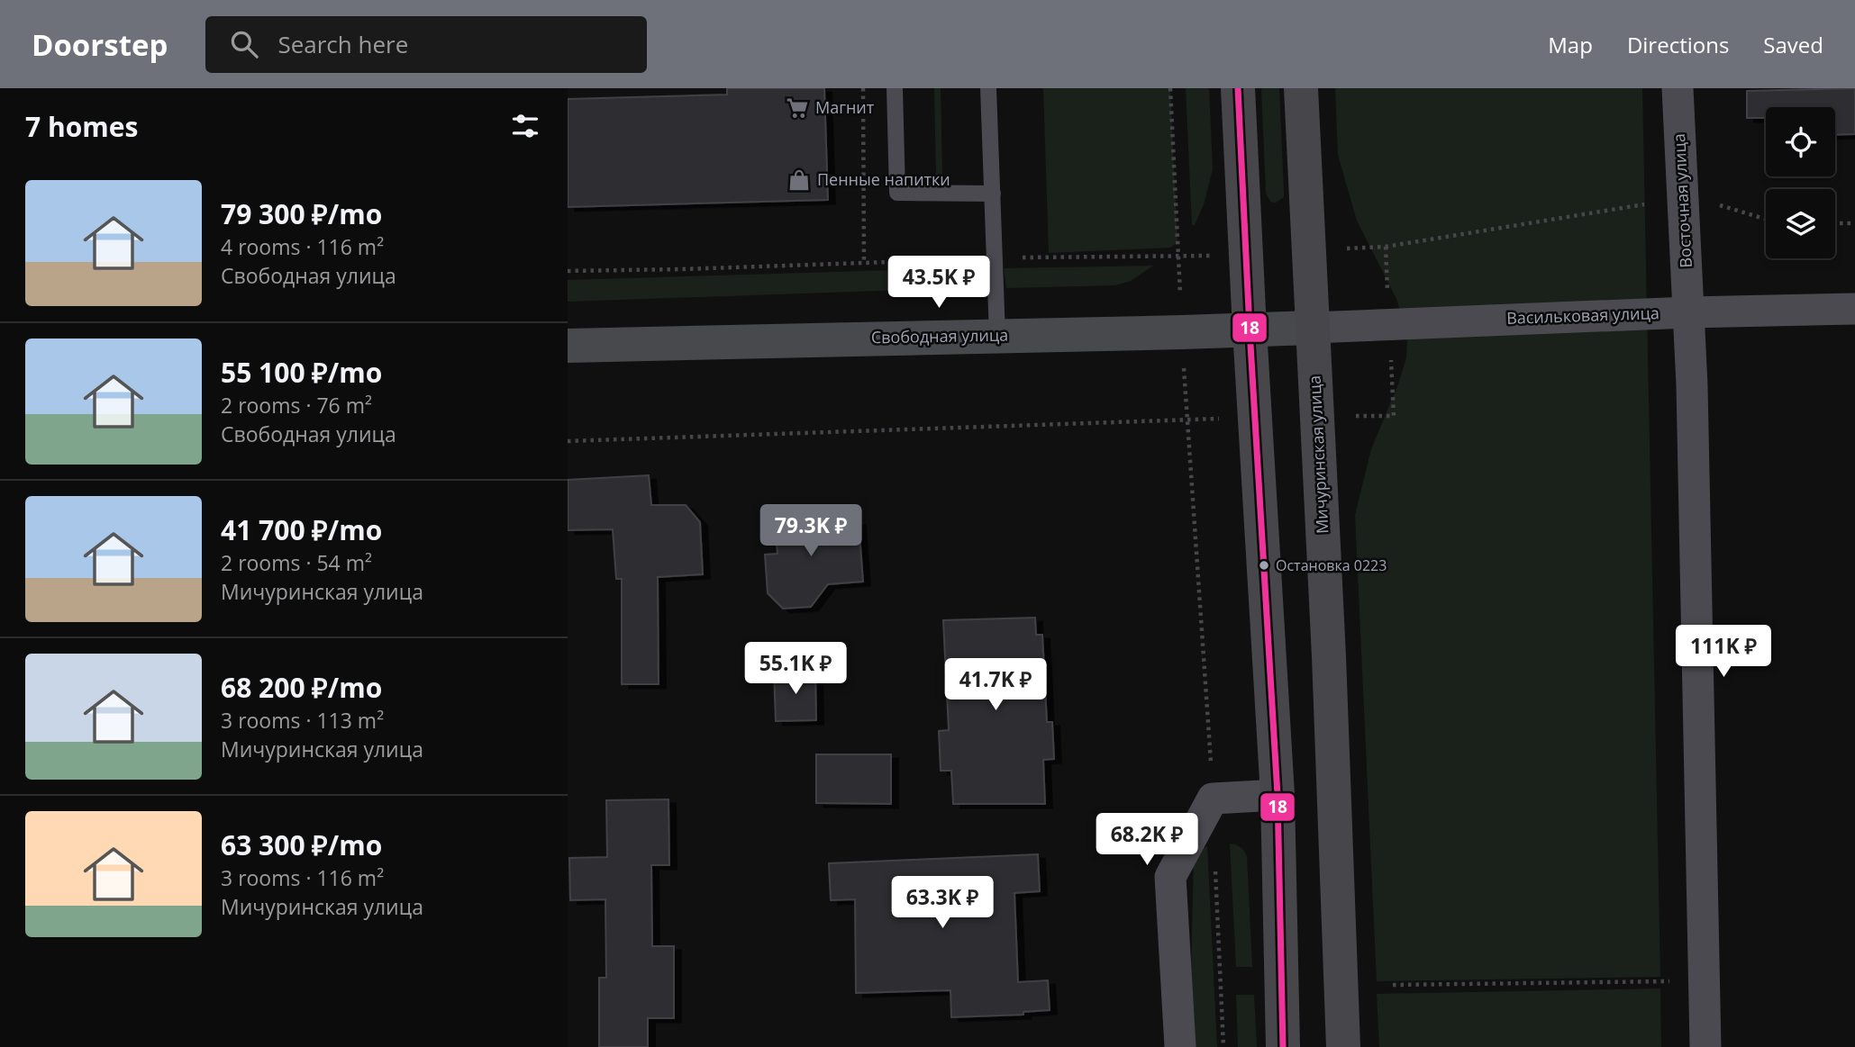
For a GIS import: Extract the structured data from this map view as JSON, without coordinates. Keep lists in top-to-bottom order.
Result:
{
  "streets": {
    "main road": ["Свободная улица", "Мичуринская улица"],
    "street": ["Восточная улица", "Васильковая улица"]
  },
  "crossings": [
    ["Восточная улица", "Васильковая улица"],
    ["Васильковая улица", "Свободная улица"],
    ["Васильковая улица", "Мичуринская улица"],
    ["Свободная улица", "Мичуринская улица"]
  ],
  "places": {
    "supermarket": ["Магнит"],
    "shop": ["Пенные напитки"],
    "other": ["Остановка 0223"]
  },
  "lines": ["transit line 18"],
  "page": {
    "header": "Doorstep",
    "search": "Search here",
    "nav": ["Map", "Directions", "Saved"],
    "heading": "7 homes",
    "list": [
      {
        "name": "79 300 ₽/mo",
        "note": "4 rooms · 116 m² · Свободная улица"
      },
      {
        "name": "55 100 ₽/mo",
        "note": "2 rooms · 76 m² · Свободная улица"
      },
      {
        "name": "41 700 ₽/mo",
        "note": "2 rooms · 54 m² · Мичуринская улица"
      },
      {
        "name": "68 200 ₽/mo",
        "note": "3 rooms · 113 m² · Мичуринская улица"
      },
      {
        "name": "63 300 ₽/mo",
        "note": "3 rooms · 116 m² · Мичуринская улица"
      }
    ],
    "price": [
      "43.5K ₽",
      "79.3K ₽",
      "111K ₽",
      "55.1K ₽",
      "41.7K ₽",
      "68.2K ₽",
      "63.3K ₽"
    ]
  }
}
